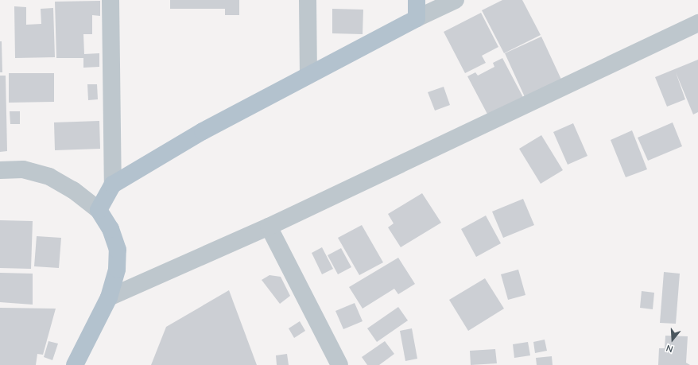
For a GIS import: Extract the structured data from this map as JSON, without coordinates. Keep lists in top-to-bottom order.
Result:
{
  "north": "bottom"
}
